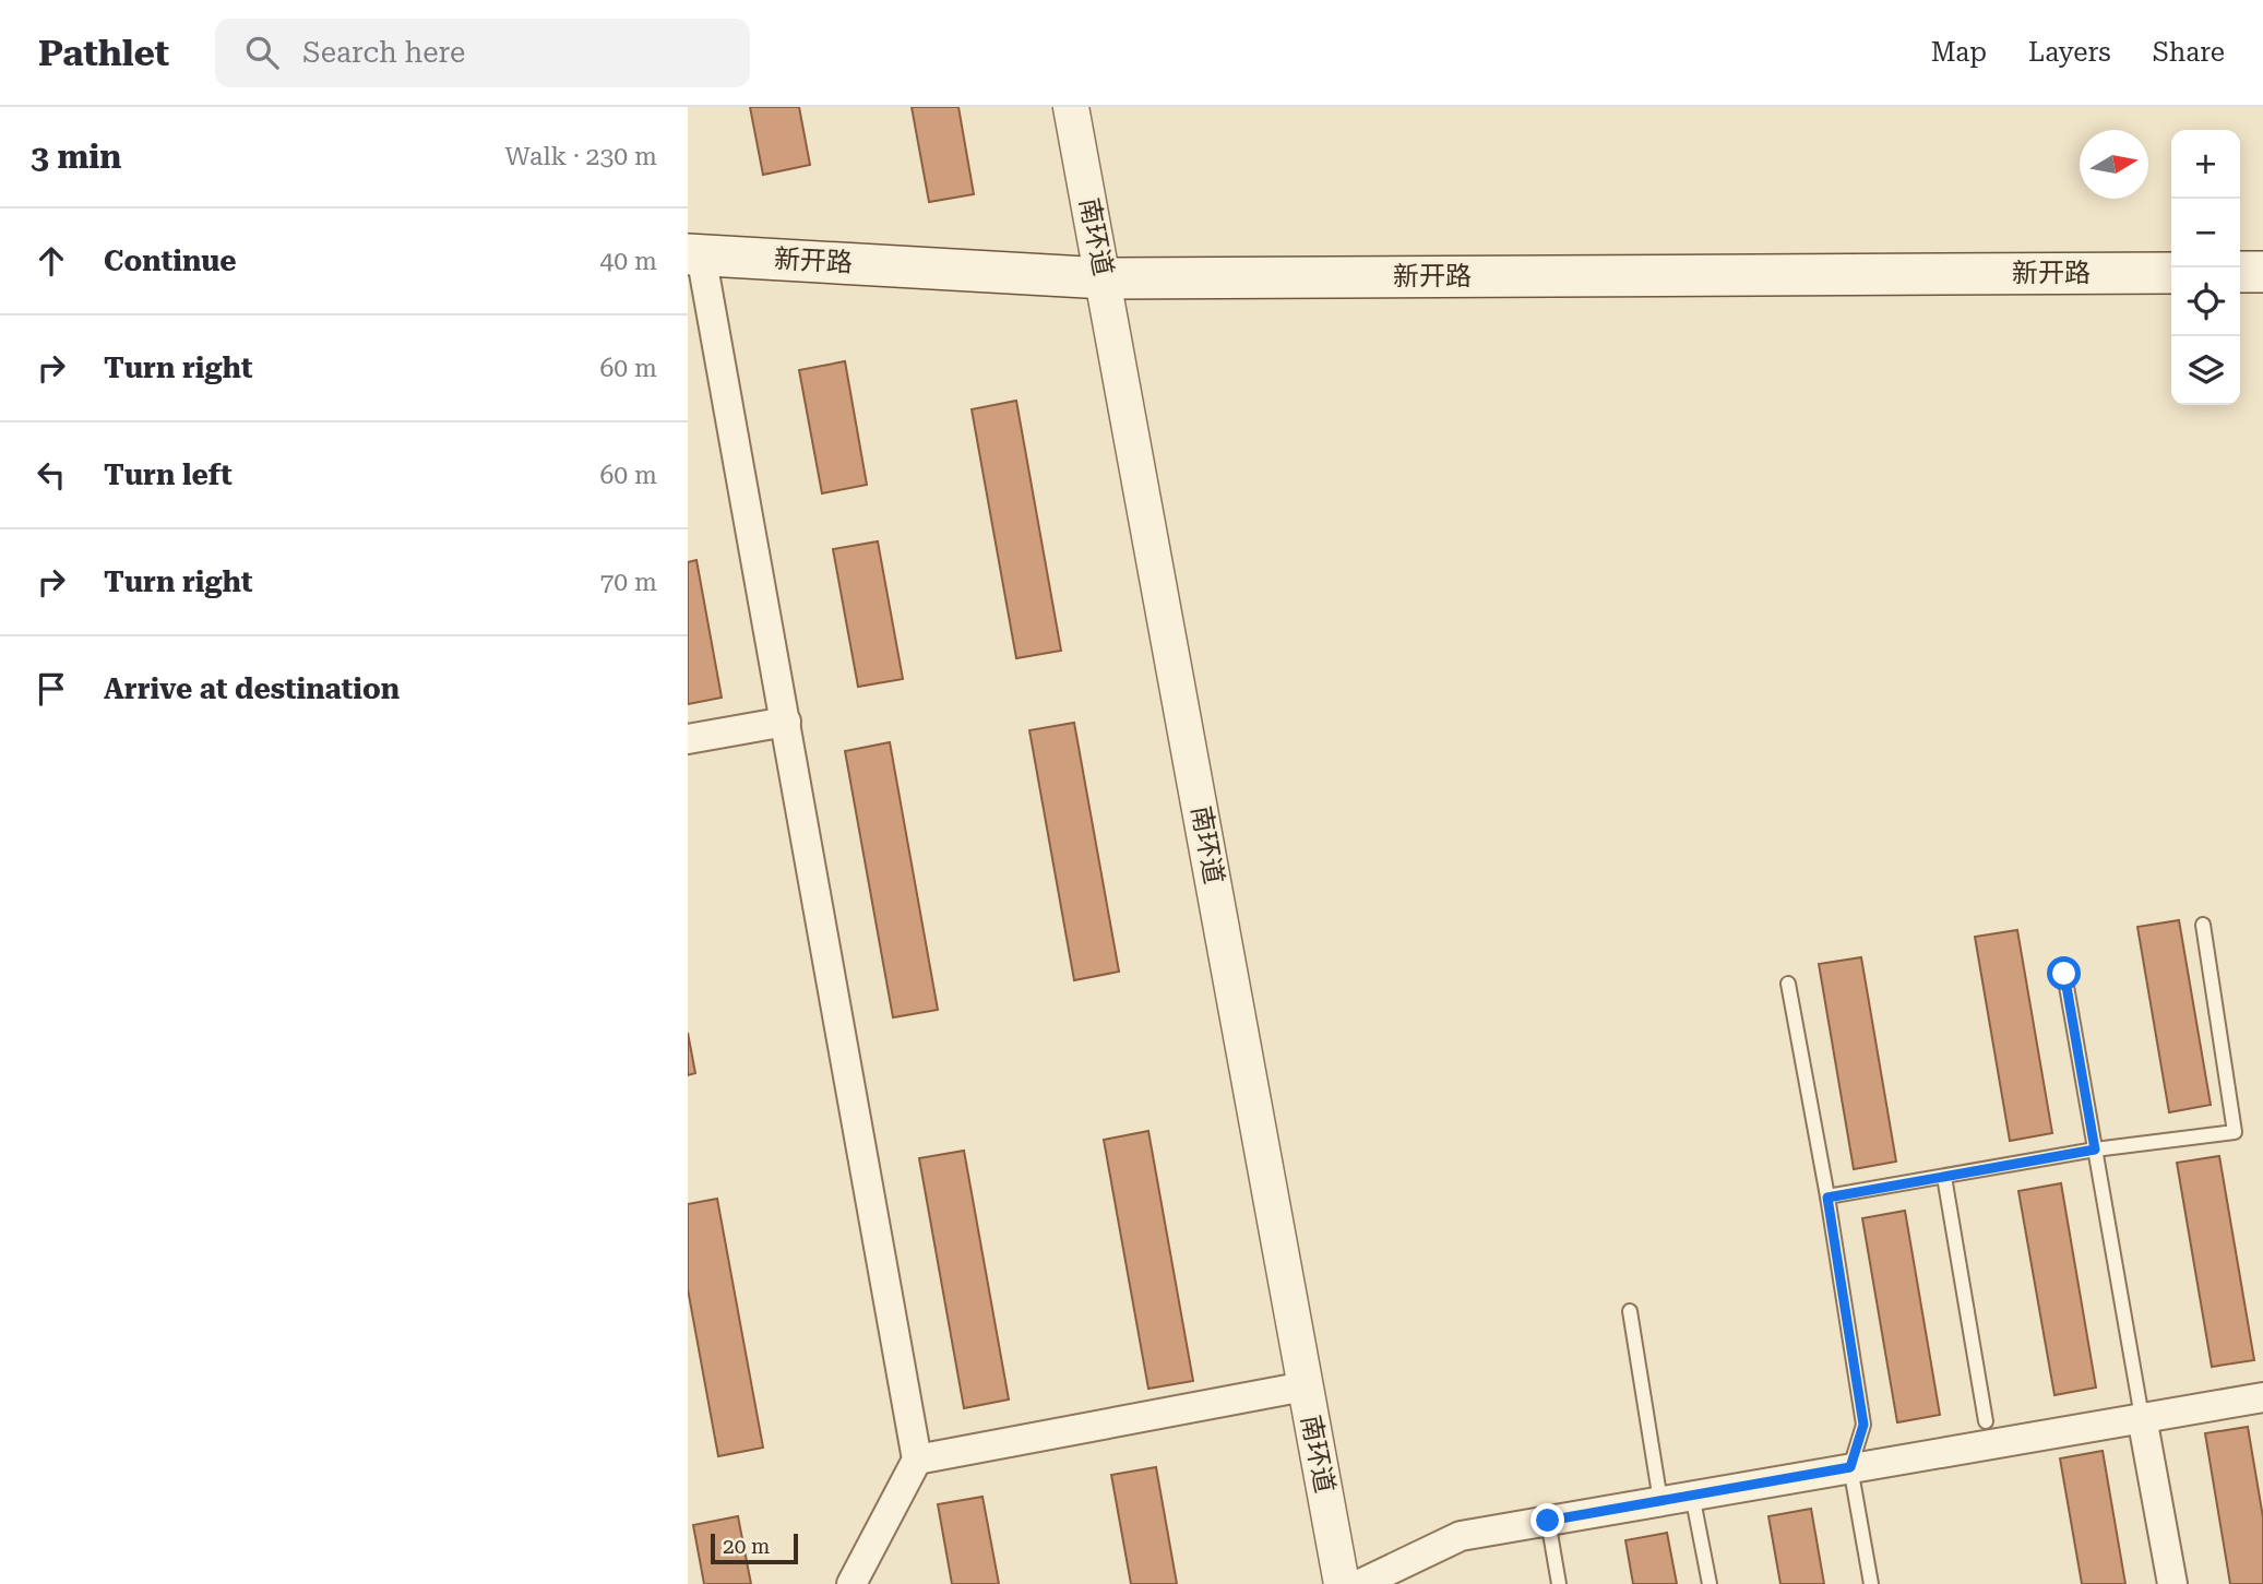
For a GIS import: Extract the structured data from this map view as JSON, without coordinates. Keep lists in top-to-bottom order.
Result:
{
  "streets": {
    "main road": ["新开路"],
    "street": ["南环道"]
  },
  "crossings": [
    ["南环道", "新开路"]
  ],
  "scale_bar": "20 m",
  "north": "right",
  "page": {
    "header": "Pathlet",
    "search": "Search here",
    "nav": ["Map", "Layers", "Share"],
    "heading": ["3 min", "Walk · 230 m"],
    "map_buttons": ["+", "−"],
    "list": [
      ["Continue", "40 m"],
      ["Turn right", "60 m"],
      ["Turn left", "60 m"],
      ["Turn right", "70 m"],
      "Arrive at destination"
    ],
    "scale": "20 m"
  }
}
